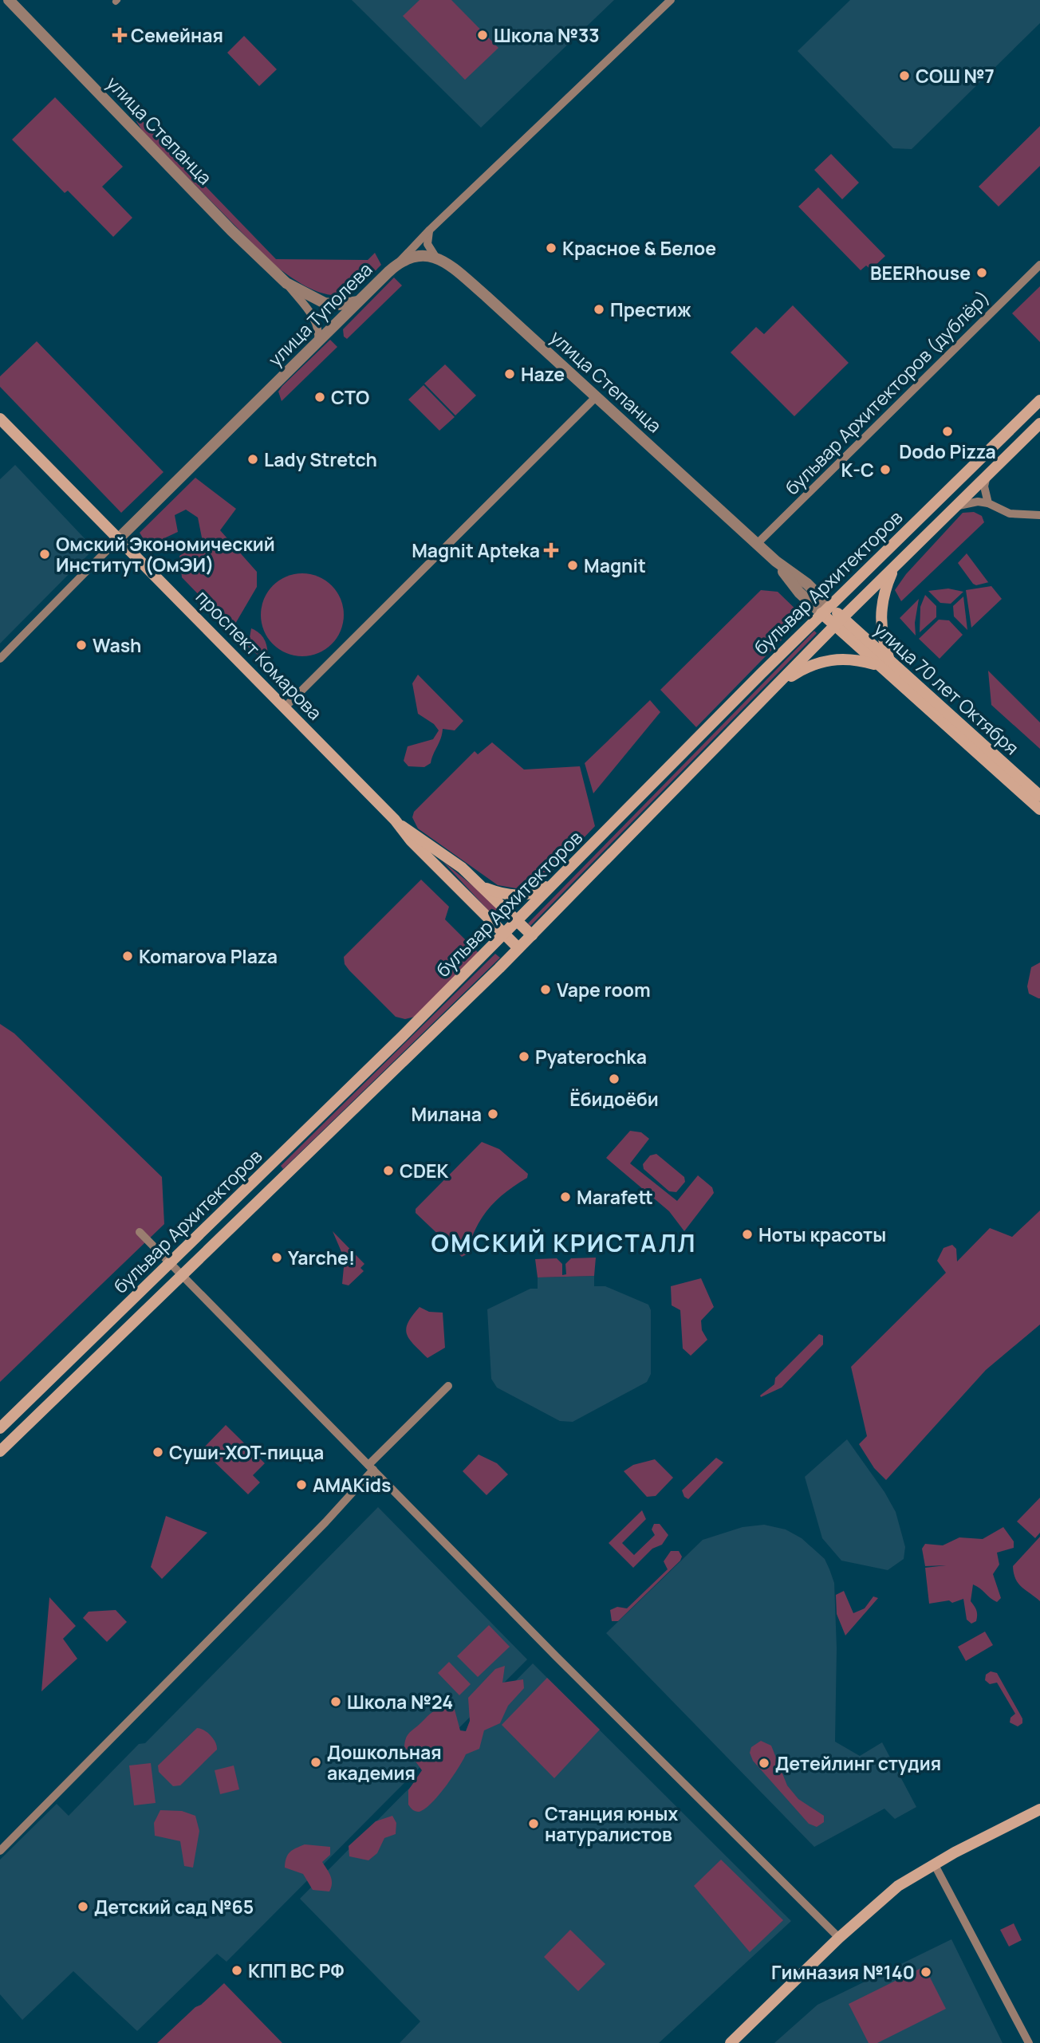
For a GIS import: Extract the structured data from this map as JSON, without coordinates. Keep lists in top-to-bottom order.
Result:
{
  "streets": {
    "main road": ["бульвар Архитекторов", "проспект Комарова", "улица 70 лет Октября"],
    "street": ["улица Степанца", "улица Туполева", "бульвар Архитекторов (дублёр)"]
  },
  "crossings": [
    ["улица Степанца", "улица Туполева"],
    ["улица Степанца", "бульвар Архитекторов (дублёр)"],
    ["улица Степанца", "бульвар Архитекторов"],
    ["улица Степанца", "улица 70 лет Октября"],
    ["улица Туполева", "проспект Комарова"],
    ["бульвар Архитекторов", "проспект Комарова"],
    ["бульвар Архитекторов", "улица 70 лет Октября"]
  ],
  "districts": ["ОМСКИЙ КРИСТАЛЛ"],
  "places": {
    "health": ["Семейная", "Magnit Apteka"],
    "other": [
      "Школа №33",
      "СОШ №7",
      "Красное & Белое",
      "BEERhouse",
      "Престиж",
      "Haze",
      "СТО",
      "Dodo Pizza",
      "Lady Stretch",
      "К-С",
      "Омский Экономический Институт (ОмЭИ)",
      "Magnit",
      "Wash",
      "Komarova Plaza",
      "Vape room",
      "Pyaterochka",
      "Ёбидоёби",
      "Милана",
      "CDEK",
      "Marafett",
      "Ноты красоты",
      "Yarche!",
      "Суши-ХОТ-пицца",
      "AMAKids",
      "Школа №24",
      "Дошкольная академия",
      "Детейлинг студия",
      "Станция юных натуралистов",
      "Детский сад №65",
      "КПП ВС РФ",
      "Гимназия №140"
    ]
  }
}
